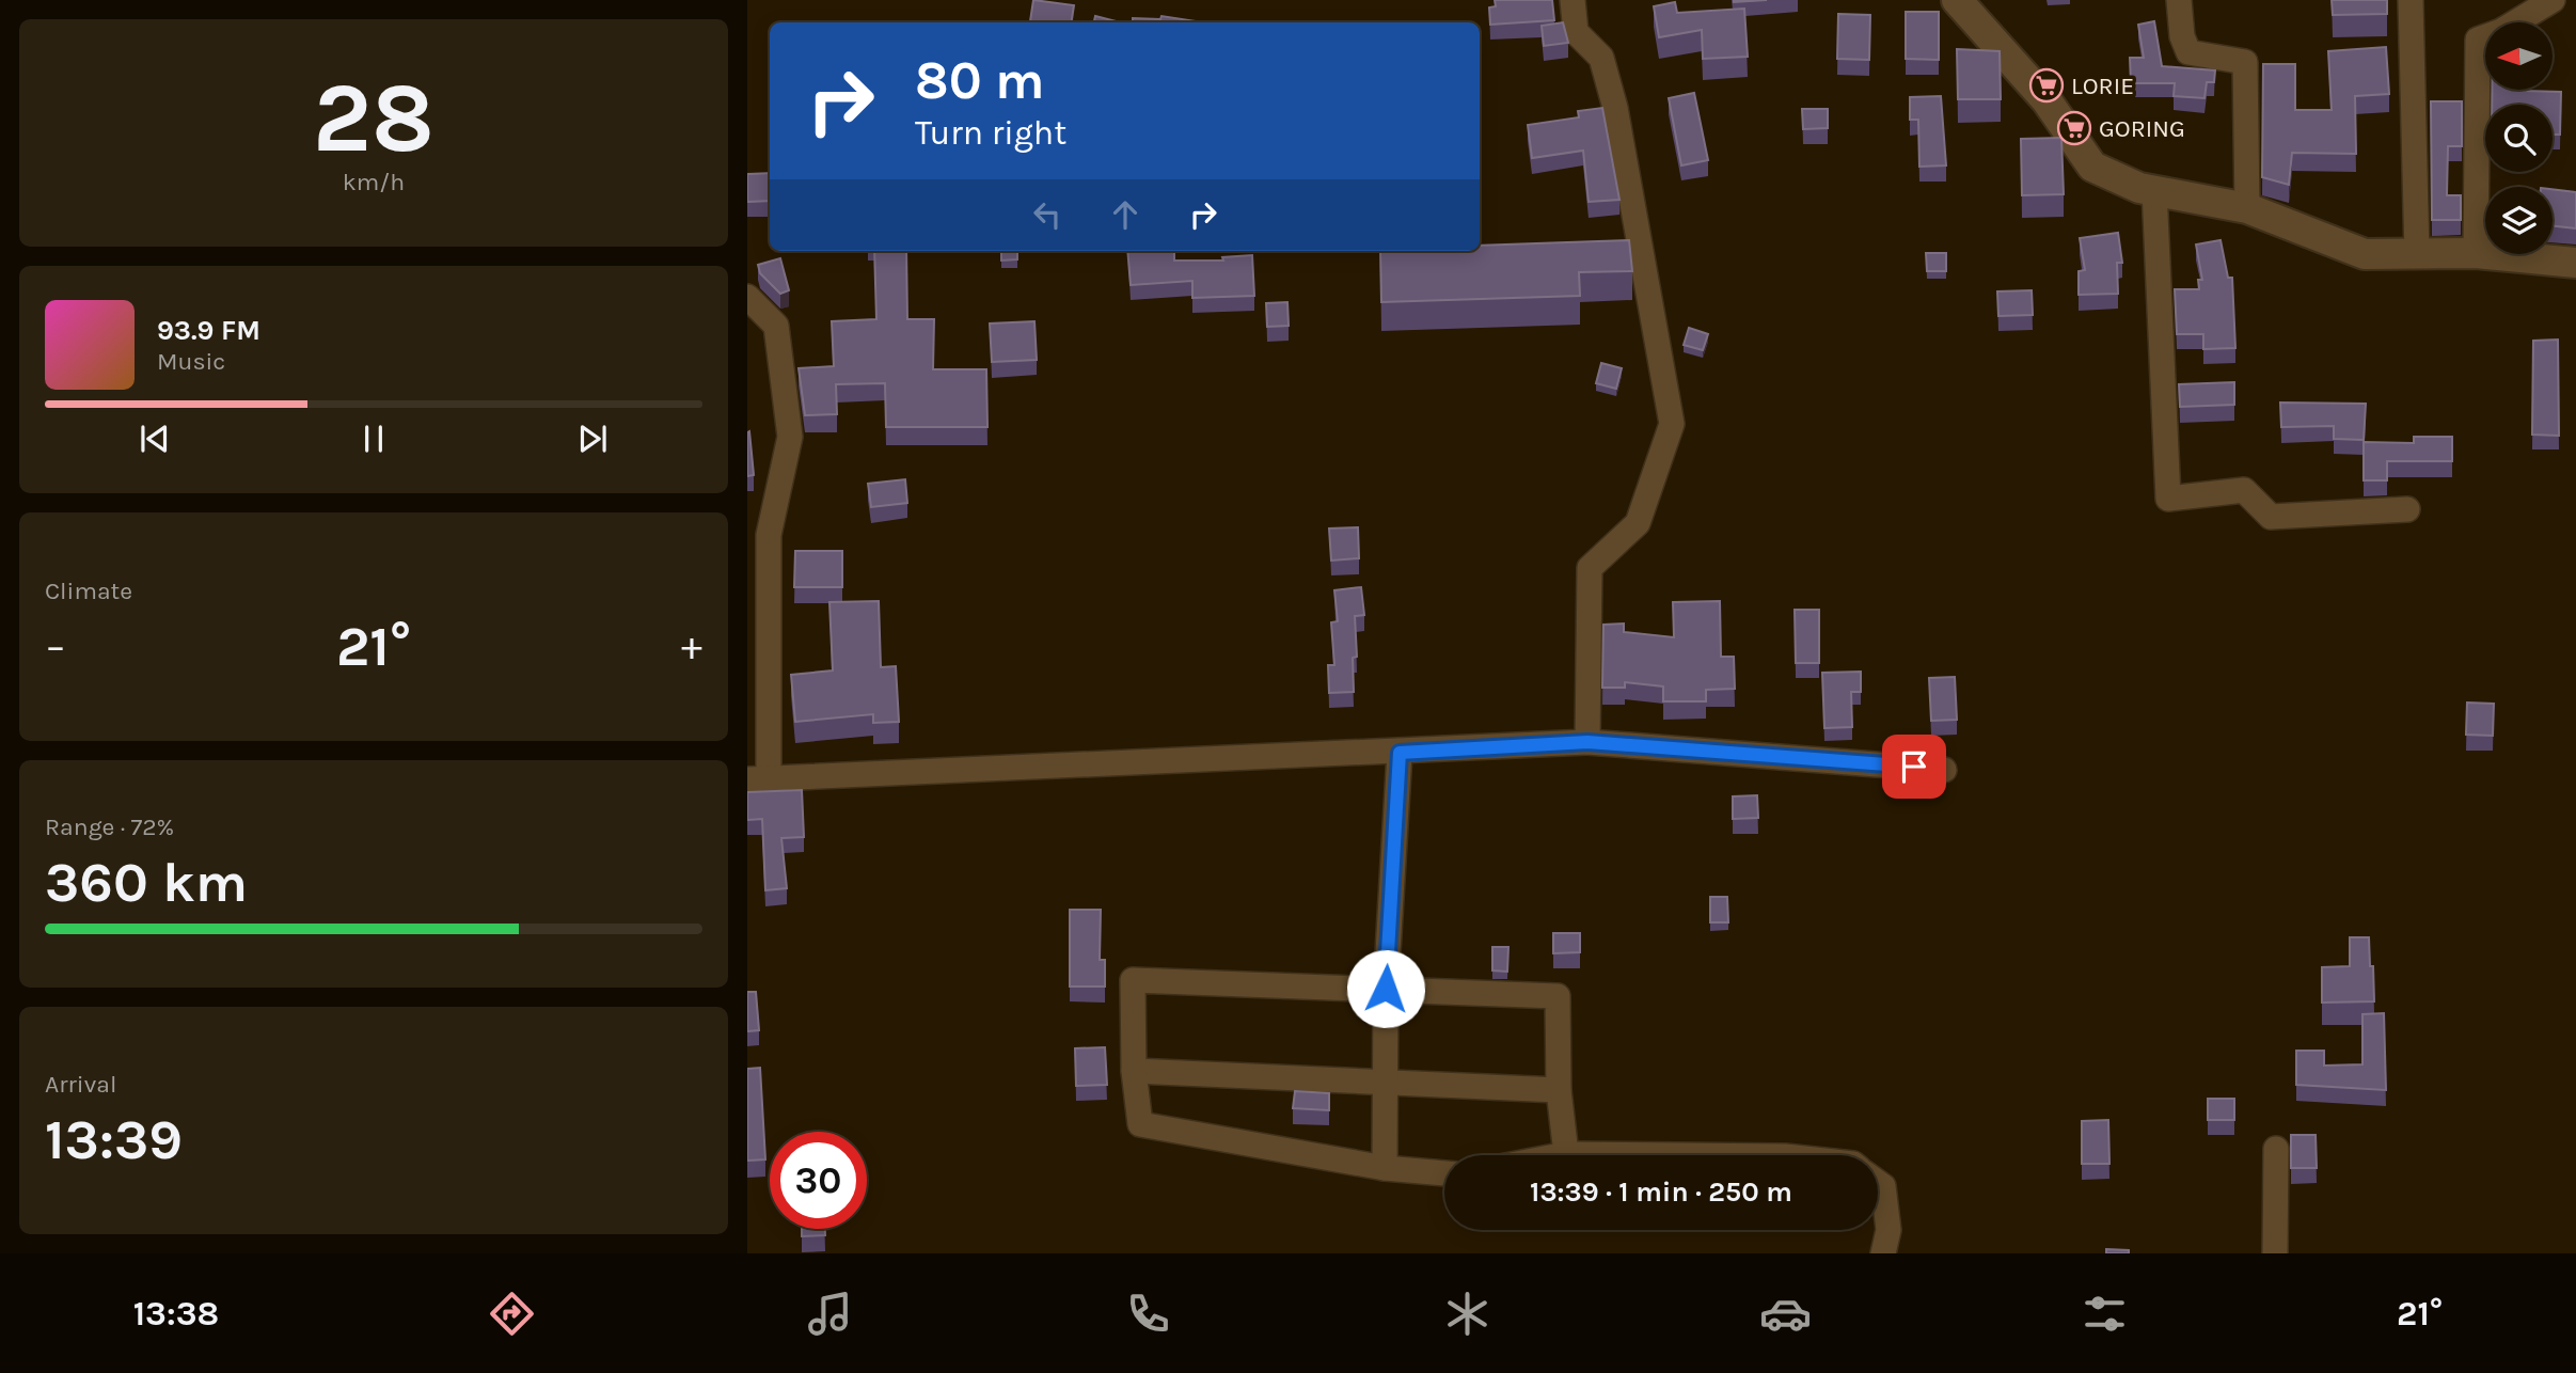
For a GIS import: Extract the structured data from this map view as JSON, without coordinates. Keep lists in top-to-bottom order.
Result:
{
  "places": {
    "supermarket": ["LORIE", "GORING"]
  },
  "north": "left",
  "page": {
    "tile": [
      ["28", "km/h"],
      "Climate",
      ["Range · 72%", "360 km"],
      ["Arrival", "13:39"]
    ],
    "turn": ["80 m", "Turn right"],
    "song": ["93.9 FM", "Music"],
    "heat": ["−", "21°", "+"],
    "limit": "30",
    "trip": "13:39 · 1 min · 250 m",
    "tabs": ["13:38", "21°"]
  }
}
